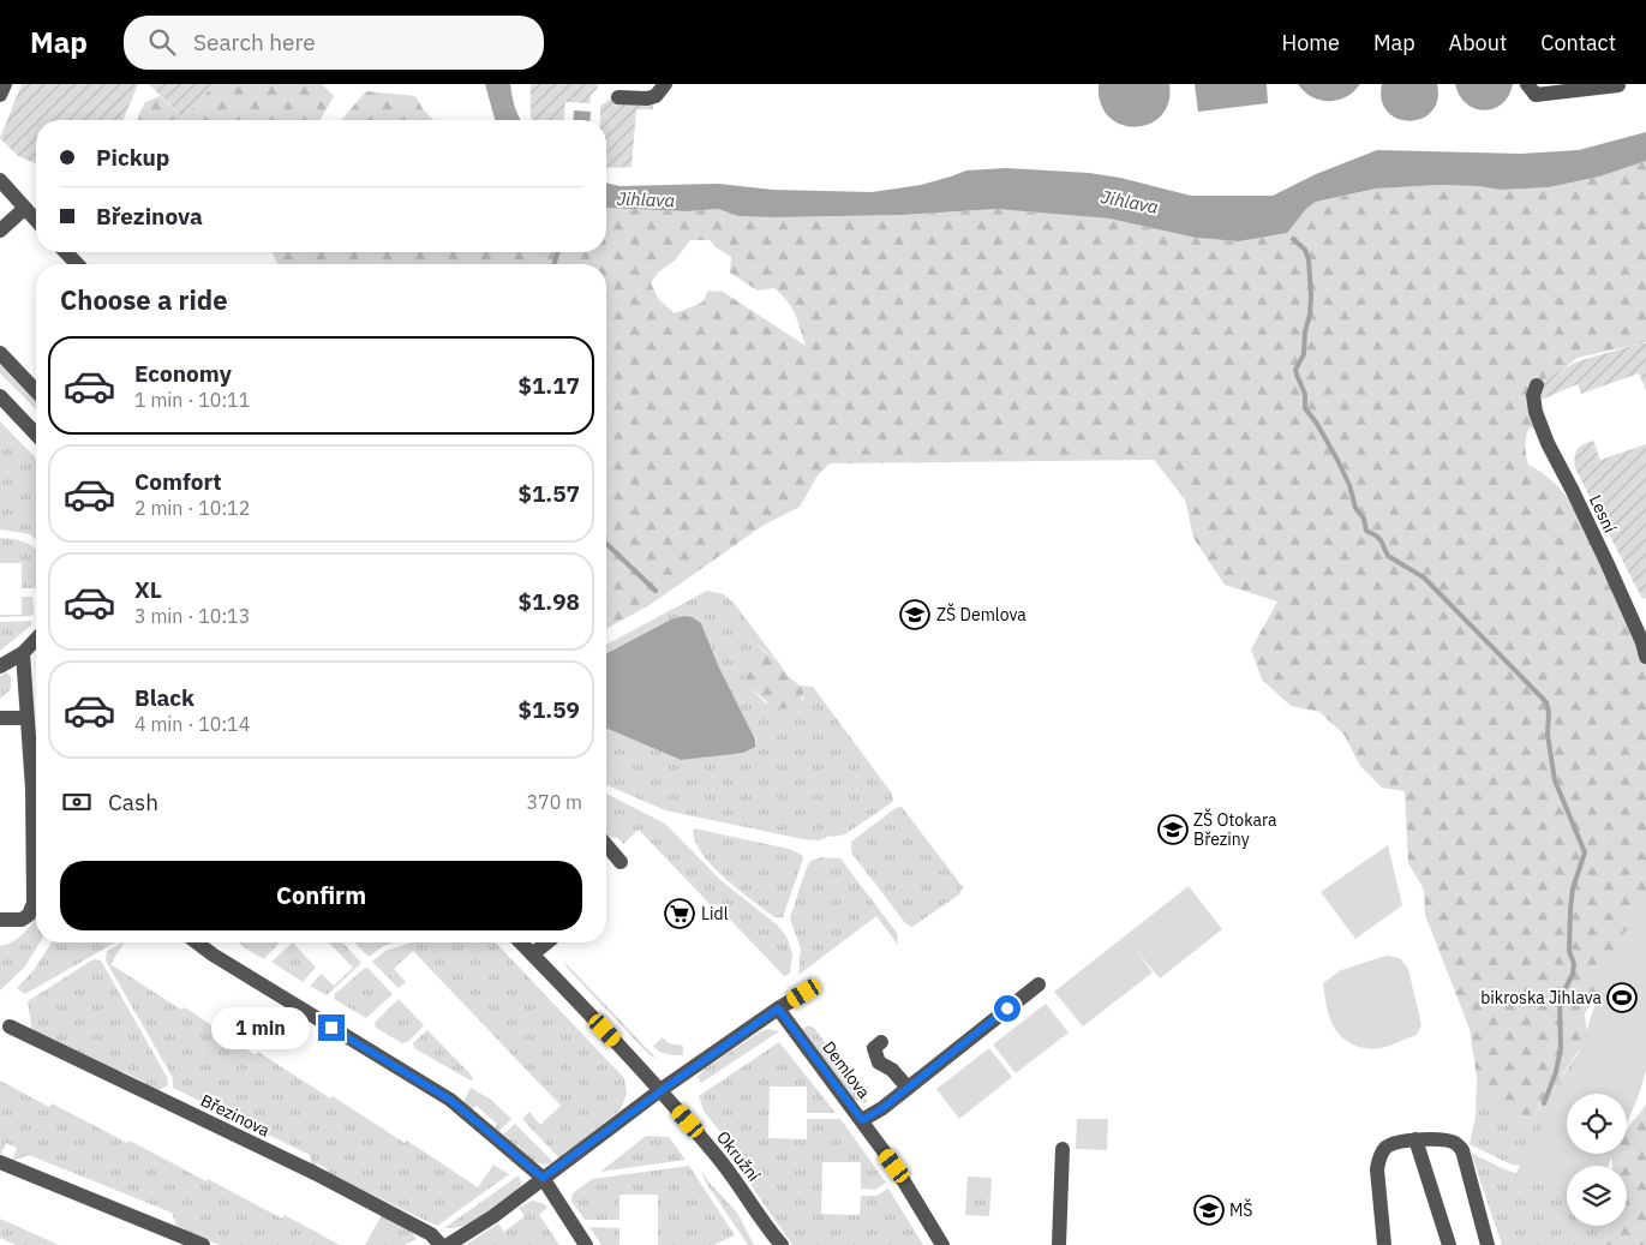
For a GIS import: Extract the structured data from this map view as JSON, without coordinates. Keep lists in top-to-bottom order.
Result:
{
  "streets": {
    "street": [
      "Lesní",
      "Demlova",
      "Březinova",
      "Okružní"
    ]
  },
  "water": ["Jihlava"],
  "places": {
    "school or university": ["ZŠ Demlova", "ZŠ Otokara Březiny", "MŠ"],
    "supermarket": ["Lidl"],
    "sports": ["bikroska Jihlava"]
  },
  "page": {
    "header": "Map",
    "search": "Search here",
    "nav": [
      "Home",
      "Map",
      "About",
      "Contact"
    ],
    "banner": ["Pickup", "Březinova"],
    "heading": "Choose a ride",
    "list": [
      {
        "name": "Economy",
        "note": "1 min · 10:11",
        "value": "$1.17"
      },
      {
        "name": "Comfort",
        "note": "2 min · 10:12",
        "value": "$1.57"
      },
      {
        "name": "XL",
        "note": "3 min · 10:13",
        "value": "$1.98"
      },
      {
        "name": "Black",
        "note": "4 min · 10:14",
        "value": "$1.59"
      }
    ],
    "pay": ["Cash", "370 m"],
    "buttons": "Confirm",
    "bubble": "1 min"
  }
}
